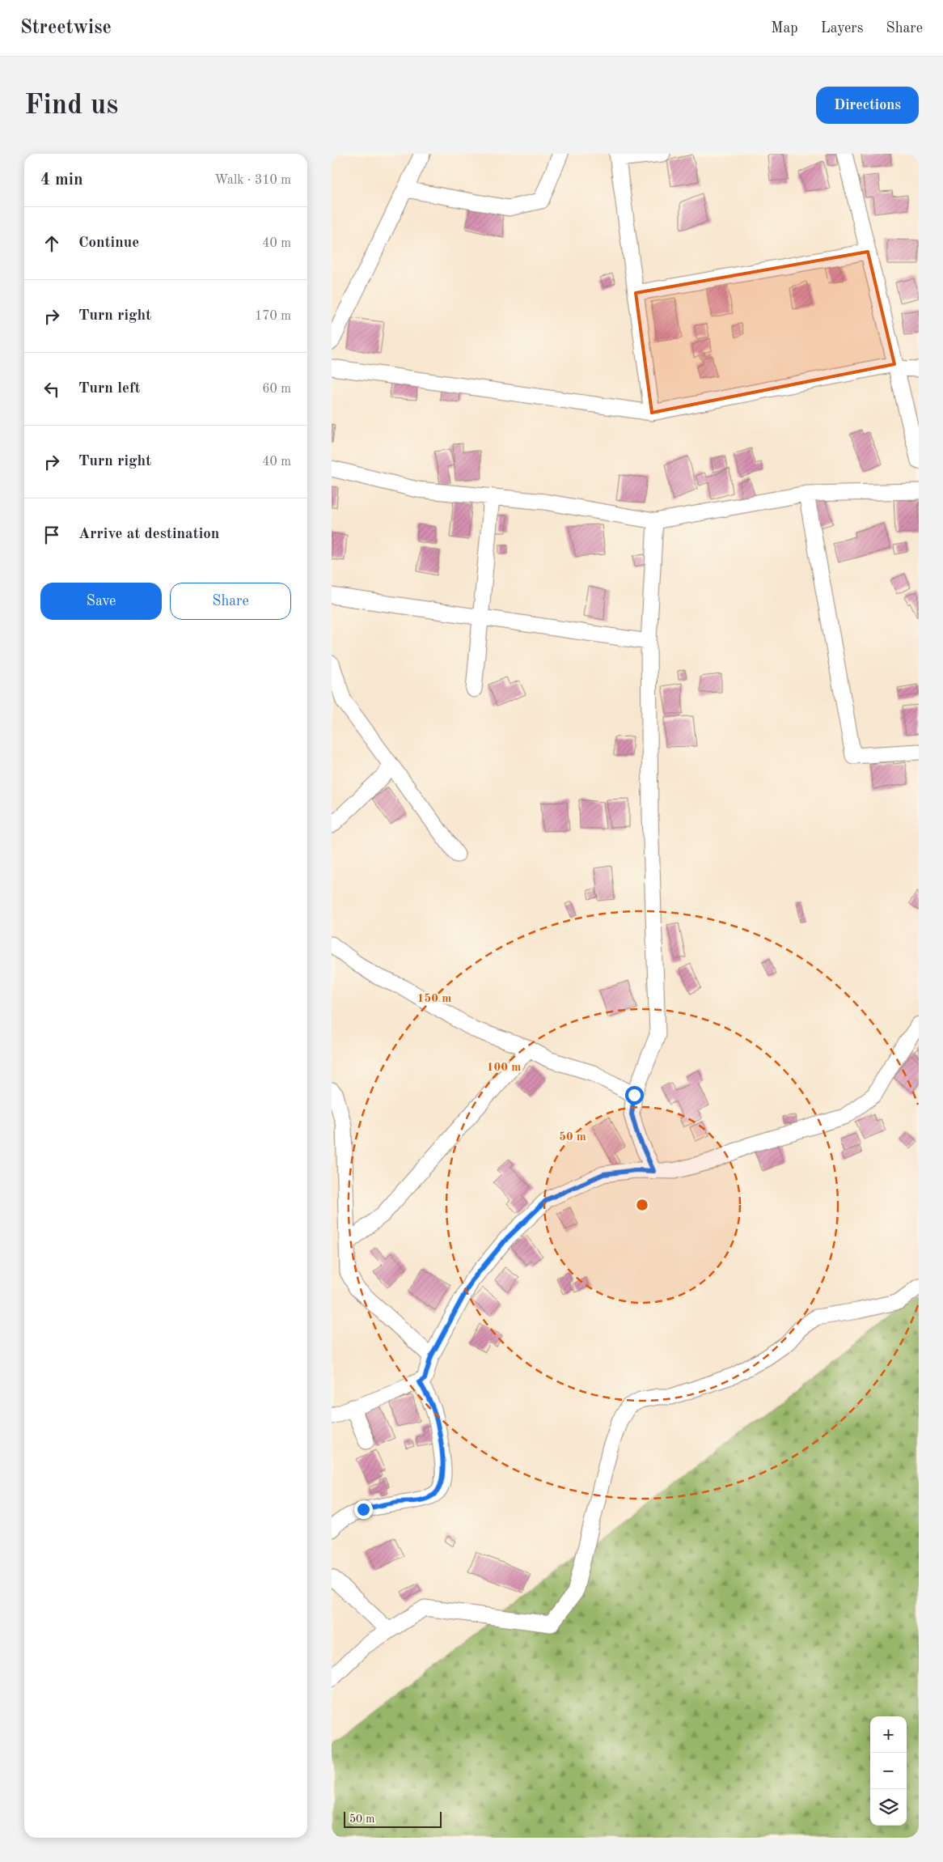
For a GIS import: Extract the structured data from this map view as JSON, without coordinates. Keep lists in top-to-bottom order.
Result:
{
  "scale_bar": "50 m",
  "page": {
    "header": "Streetwise",
    "nav": ["Map", "Layers", "Share"],
    "buttons": [
      "Directions",
      ["Save", "Share"]
    ],
    "title": "Find us",
    "heading": ["4 min", "Walk · 310 m"],
    "list": [
      ["Continue", "40 m"],
      ["Turn right", "170 m"],
      ["Turn left", "60 m"],
      ["Turn right", "40 m"],
      "Arrive at destination"
    ],
    "map_buttons": ["+", "−"],
    "scale": "50 m"
  },
  "rings": ["150 m", "100 m", "50 m"]
}
